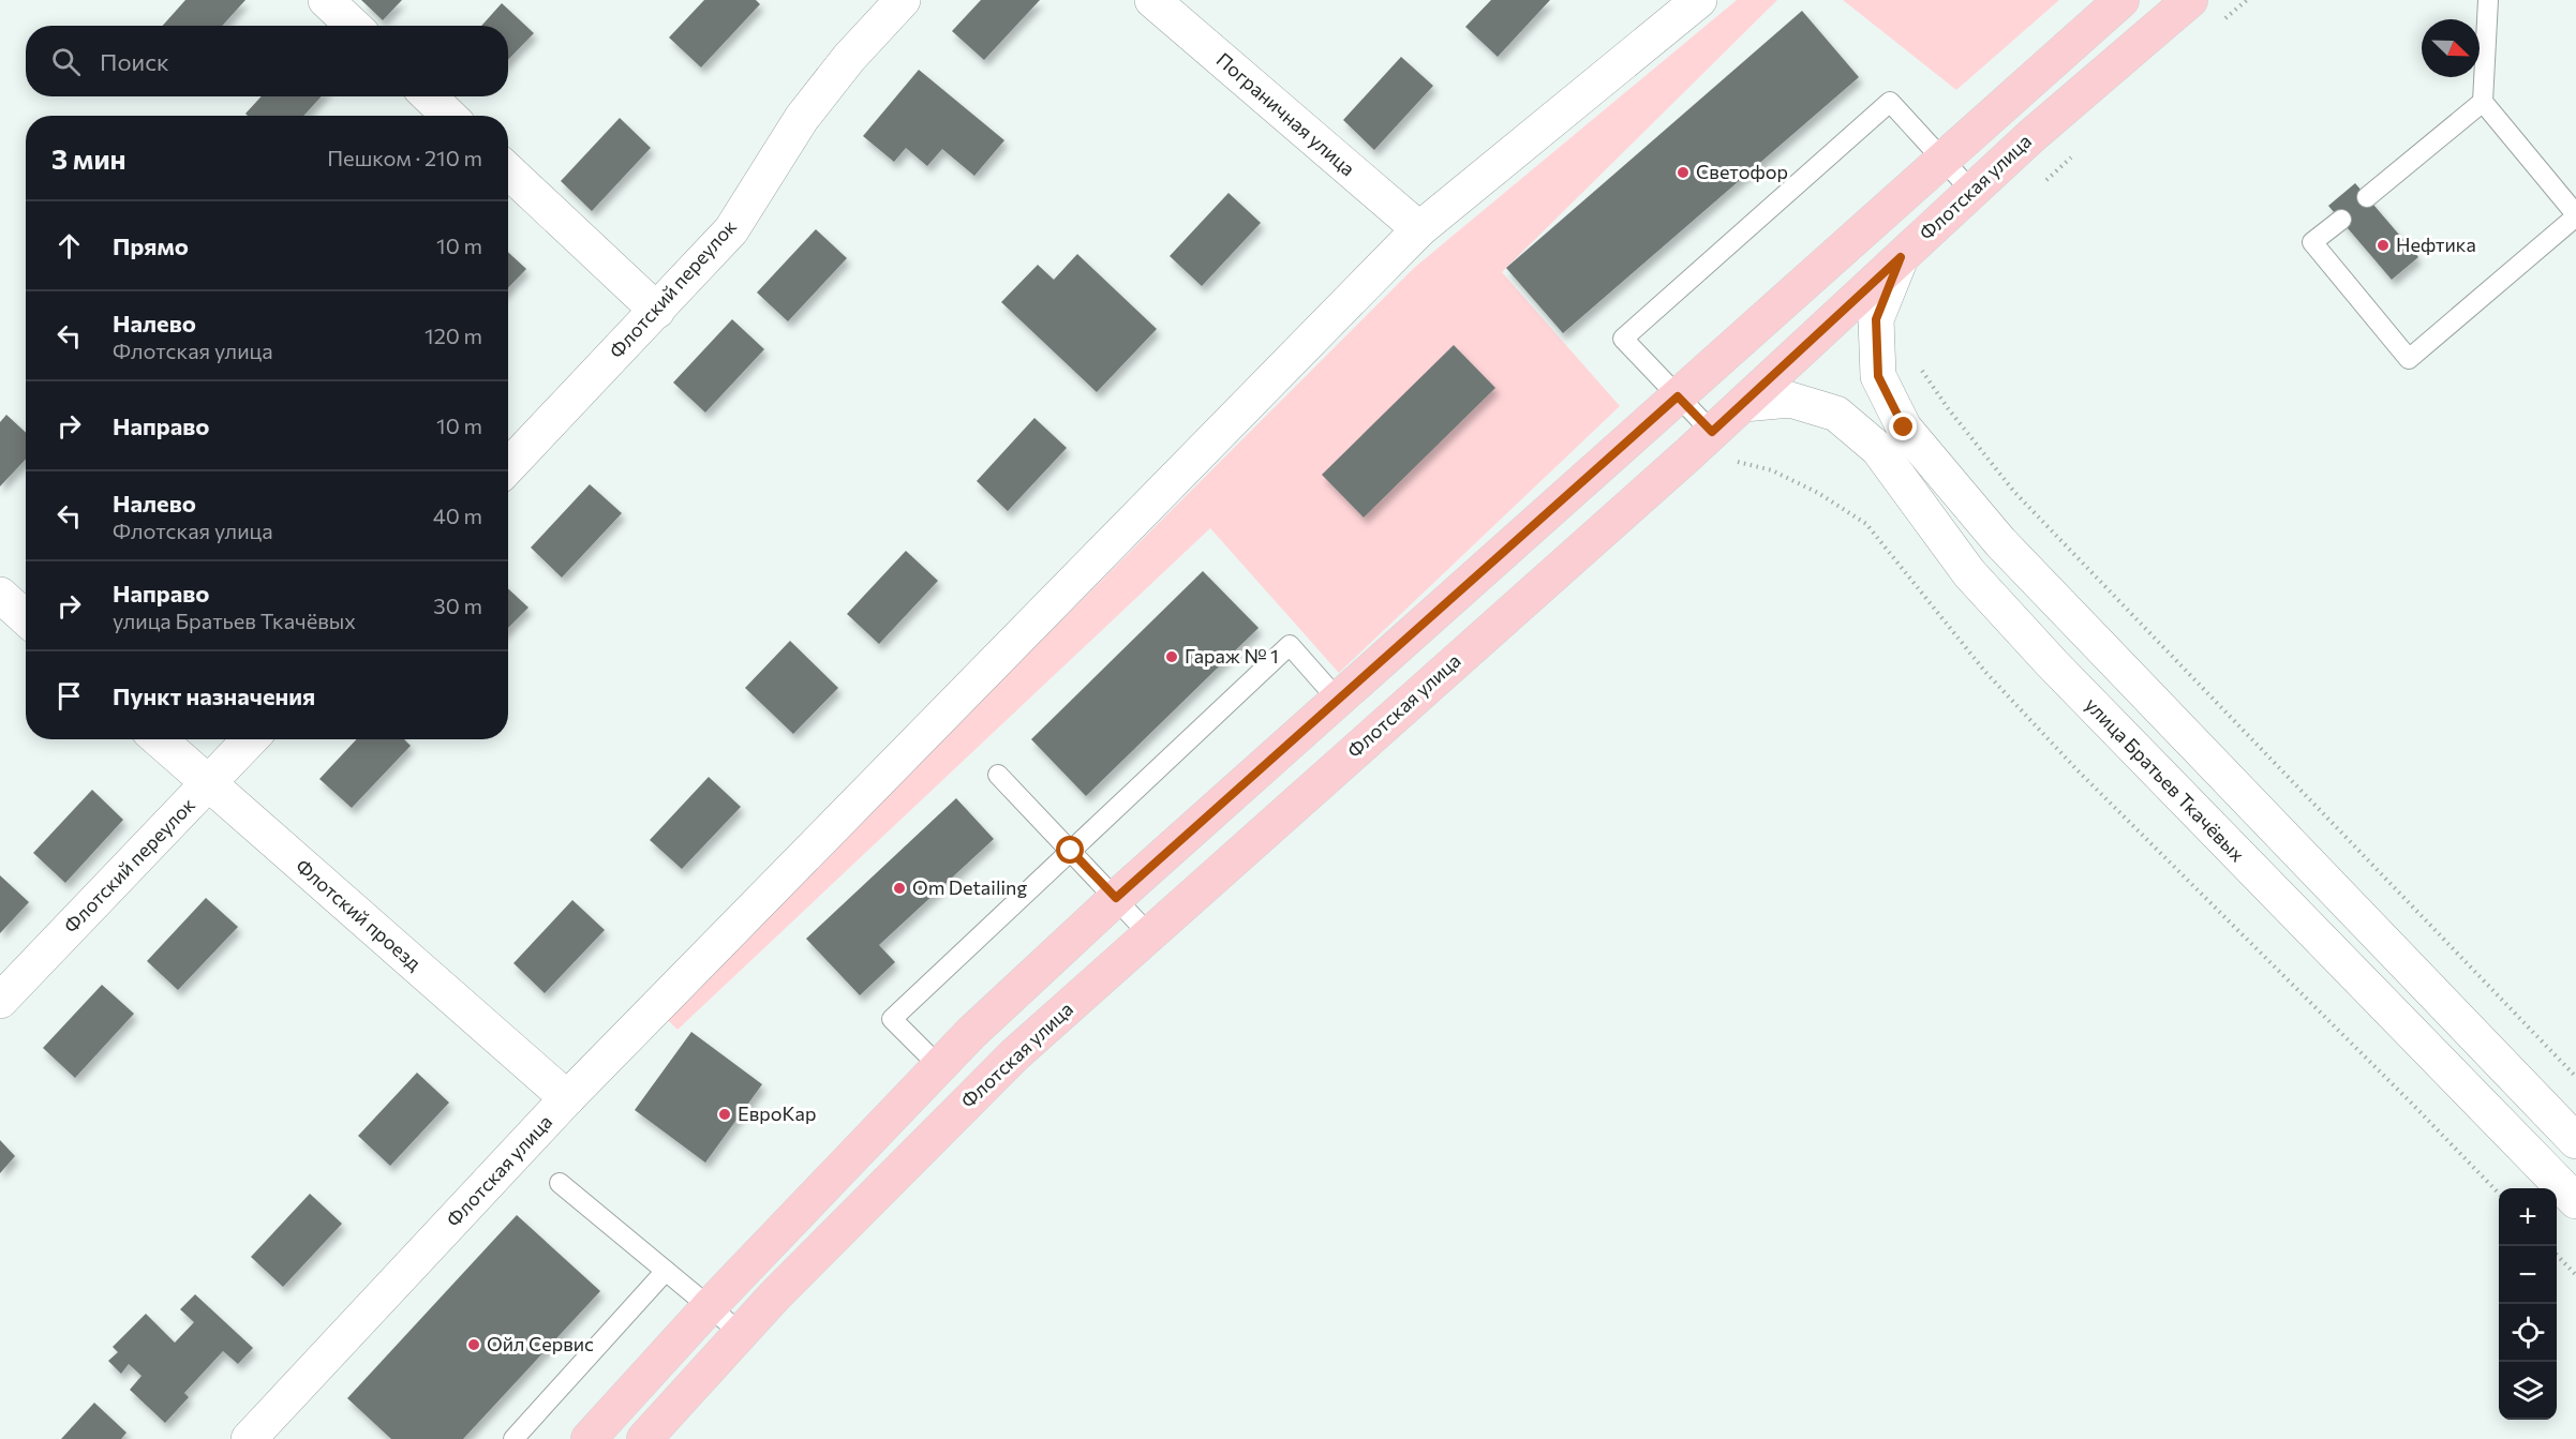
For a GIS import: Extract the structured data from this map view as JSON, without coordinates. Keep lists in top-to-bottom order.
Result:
{
  "streets": {
    "main road": ["Флотская улица"],
    "street": [
      "Пограничная улица",
      "Флотский переулок",
      "улица Братьев Ткачёвых",
      "Флотский проезд"
    ]
  },
  "crossings": [
    ["Пограничная улица", "Флотская улица"],
    ["Флотская улица", "улица Братьев Ткачёвых"],
    ["Флотская улица", "Флотский проезд"],
    ["Флотский переулок", "Флотский проезд"]
  ],
  "places": [
    "Светофор",
    "Нефтика",
    "Гараж № 1",
    "Om Detailing",
    "ЕвроКар",
    "Ойл Сервис"
  ],
  "north": "bottom right",
  "page": {
    "search": "Поиск",
    "heading": ["3 мин", "Пешком · 210 m"],
    "list": [
      ["Прямо", "10 m"],
      ["Налево", "Флотская улица", "120 m"],
      ["Направо", "10 m"],
      ["Налево", "Флотская улица", "40 m"],
      ["Направо", "улица Братьев Ткачёвых", "30 m"],
      "Пункт назначения"
    ],
    "map_buttons": ["+", "−"]
  }
}
